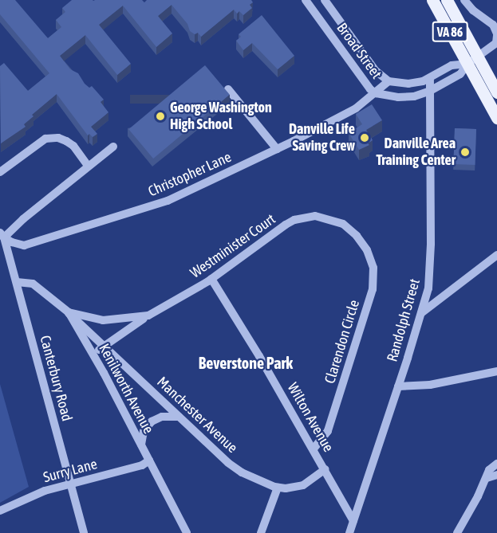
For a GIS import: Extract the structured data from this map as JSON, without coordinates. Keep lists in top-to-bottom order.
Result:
{
  "streets": {
    "main road": ["VA 86"],
    "street": [
      "Broad Street",
      "Christopher Lane",
      "Westminister Court",
      "Randolph Street",
      "Clarendon Circle",
      "Canterbury Road",
      "Kenilworth Avenue",
      "Manchester Avenue",
      "Wilton Avenue",
      "Surry Lane"
    ]
  },
  "crossings": [
    ["Broad Street", "Christopher Lane"],
    ["Christopher Lane", "Canterbury Road"],
    ["Westminister Court", "Clarendon Circle"],
    ["Westminister Court", "Kenilworth Avenue"],
    ["Westminister Court", "Manchester Avenue"],
    ["Westminister Court", "Wilton Avenue"],
    ["Randolph Street", "Wilton Avenue"],
    ["Clarendon Circle", "Wilton Avenue"],
    ["Canterbury Road", "Kenilworth Avenue"],
    ["Canterbury Road", "Surry Lane"],
    ["Kenilworth Avenue", "Manchester Avenue"],
    ["Kenilworth Avenue", "Surry Lane"],
    ["Manchester Avenue", "Wilton Avenue"]
  ],
  "districts": ["Beverstone Park"],
  "places": ["George Washington High School", "Danville Life Saving Crew", "Danville Area Training Center"]
}
